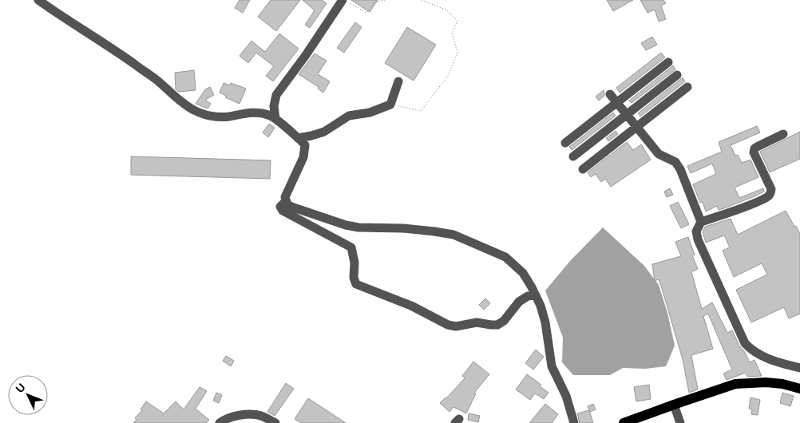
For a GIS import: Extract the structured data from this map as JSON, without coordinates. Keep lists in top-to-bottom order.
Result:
{
  "north": "top left"
}
